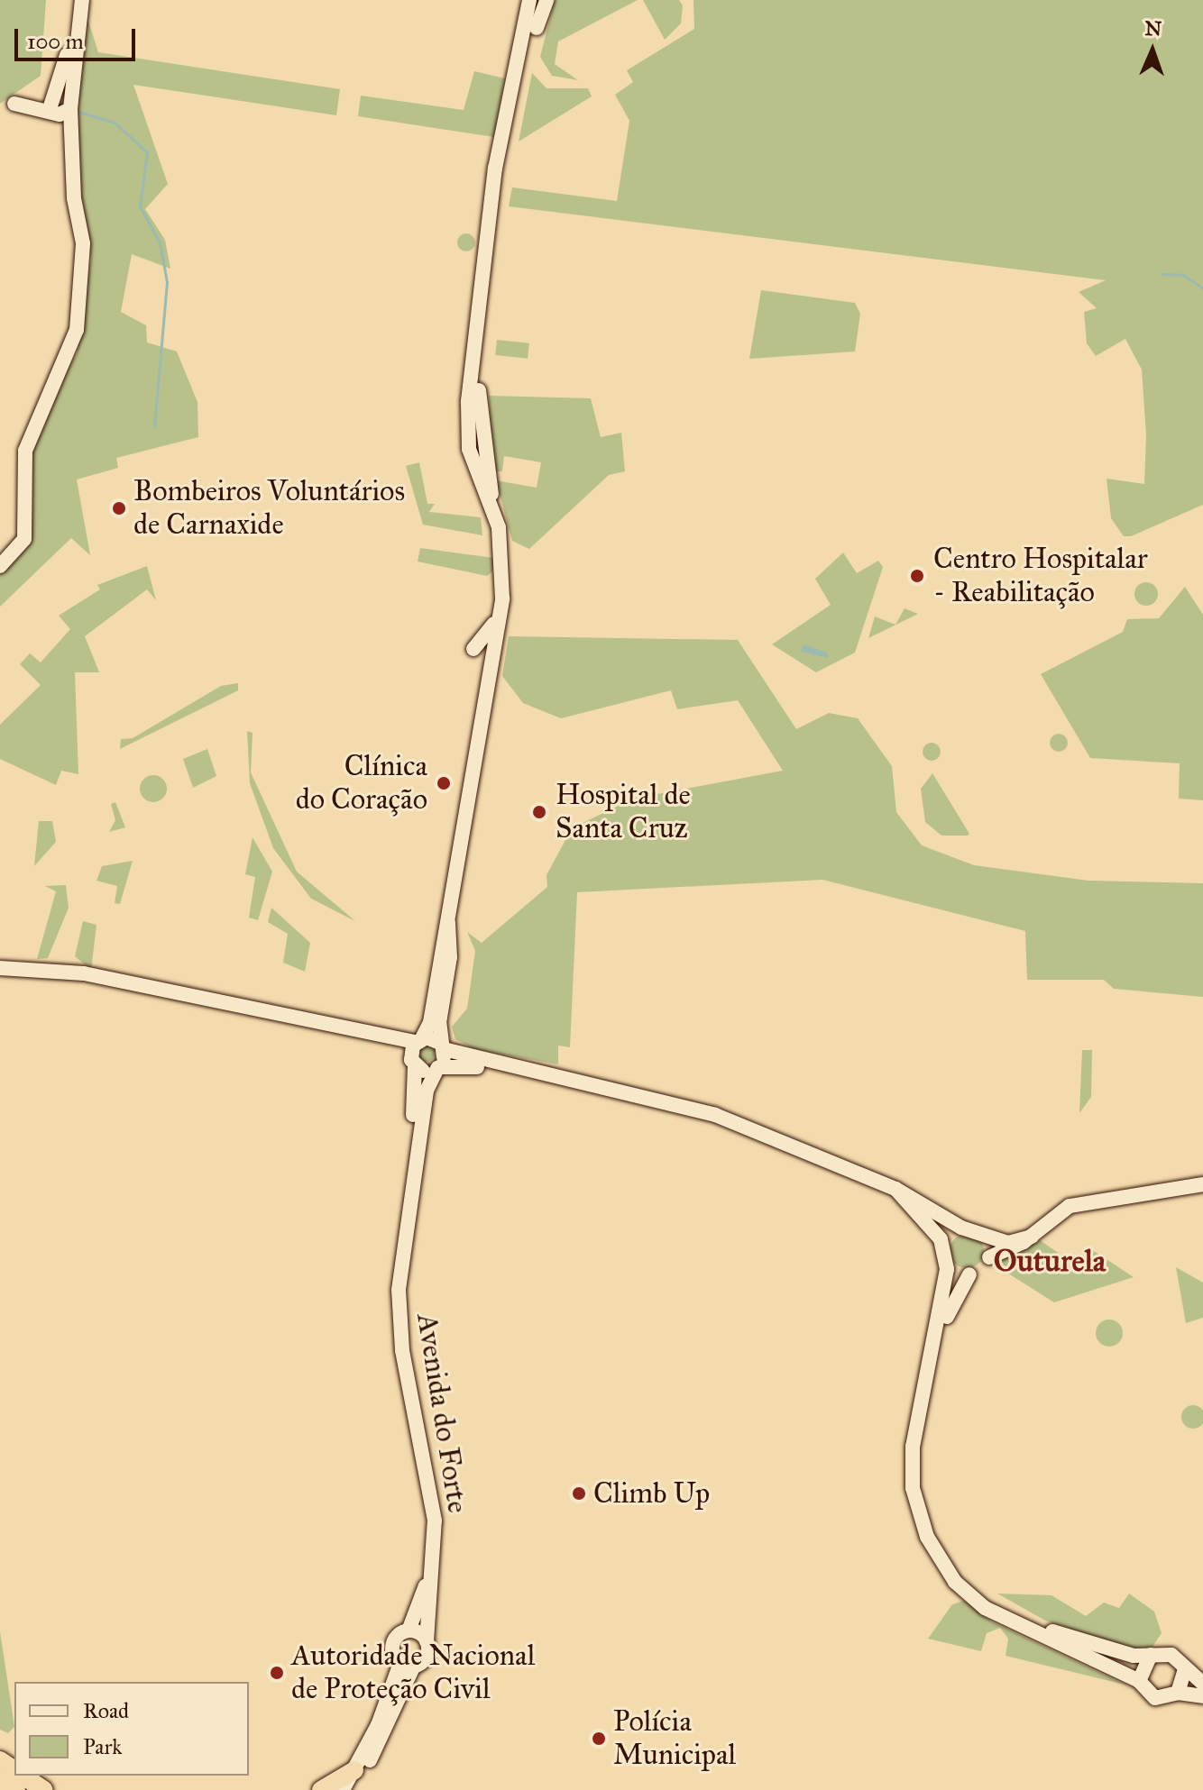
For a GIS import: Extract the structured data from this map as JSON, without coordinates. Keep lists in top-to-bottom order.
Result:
{
  "streets": {
    "street": ["Avenida do Forte"]
  },
  "districts": ["Outurela"],
  "places": [
    "Bombeiros Voluntários de Carnaxide",
    "Centro Hospitalar - Reabilitação",
    "Clínica do Coração",
    "Hospital de Santa Cruz",
    "Climb Up",
    "Autoridade Nacional de Proteção Civil",
    "Polícia Municipal"
  ],
  "legend": ["Road", "Park"],
  "scale_bar": "100 m",
  "north": "top"
}
